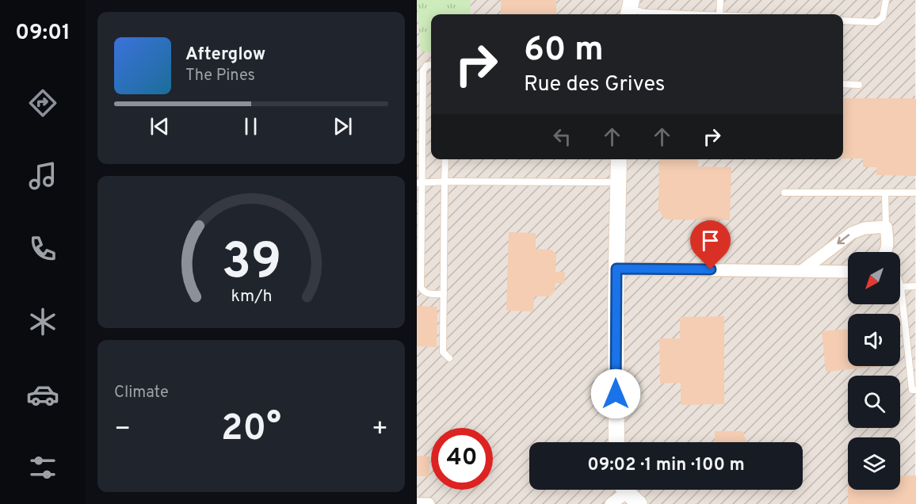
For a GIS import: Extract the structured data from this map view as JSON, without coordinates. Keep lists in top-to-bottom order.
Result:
{
  "north": "bottom left",
  "page": {
    "tabs": "09:01",
    "turn": ["60 m", "Rue des Grives"],
    "song": ["Afterglow", "The Pines"],
    "tile": "Climate",
    "heat": ["−", "20°", "+"],
    "limit": "40",
    "trip": "09:02 · 1 min · 100 m",
    "gauge": ["39", "km/h"]
  }
}
